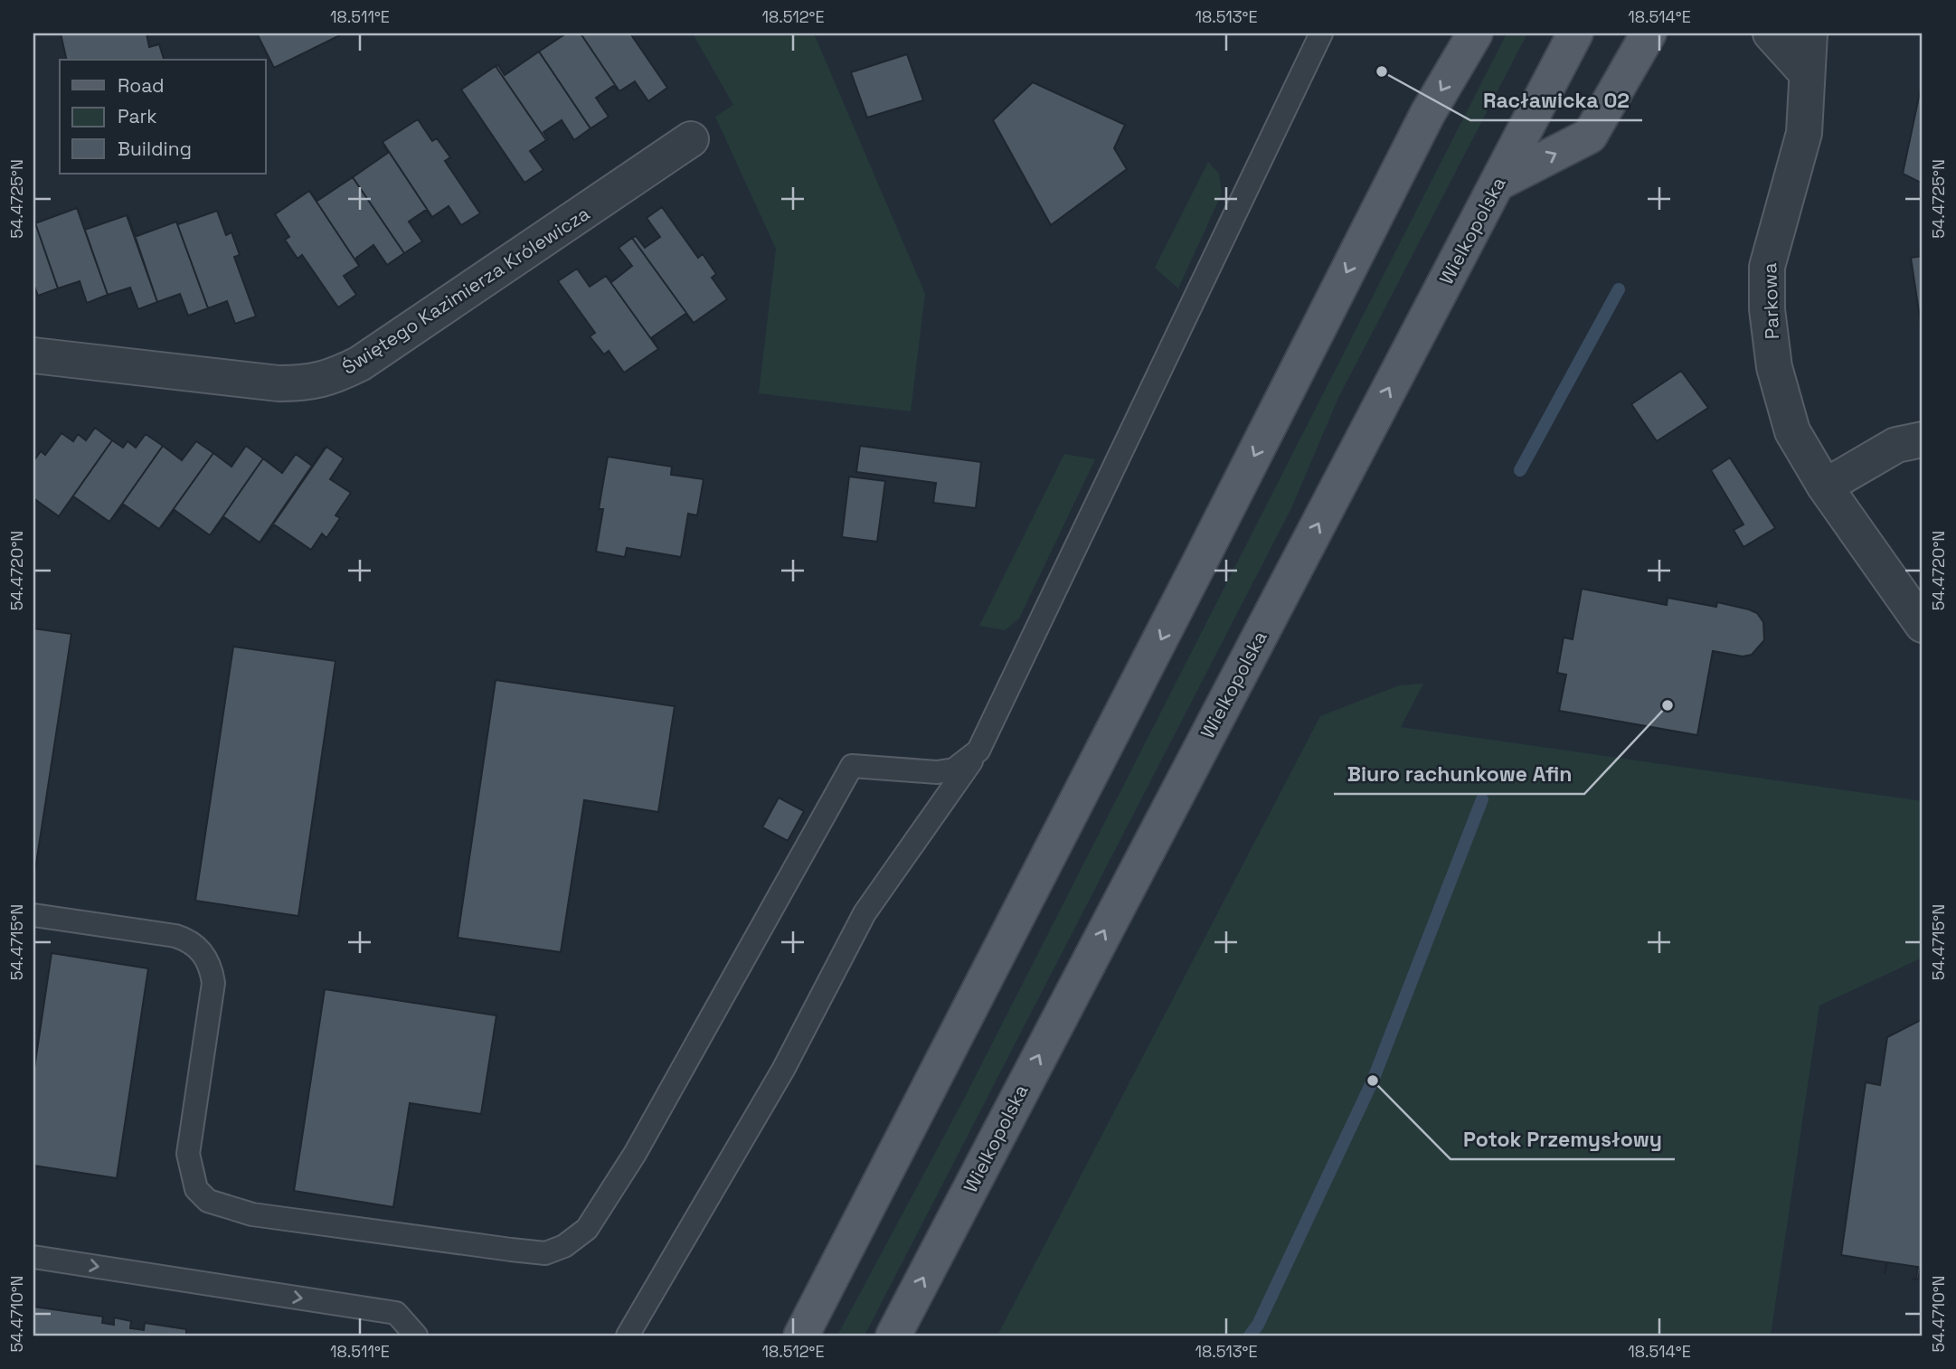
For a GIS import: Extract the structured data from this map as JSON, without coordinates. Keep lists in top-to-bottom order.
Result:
{
  "streets": {
    "main road": ["Wielkopolska"],
    "street": ["Świętego Kazimierza Królewicza", "Parkowa"]
  },
  "places": ["Racławicka 02", "Biuro rachunkowe Afin", "Potok Przemysłowy"],
  "legend": ["Road", "Park", "Building"],
  "coordinates": [
    "18.511°E",
    "18.512°E",
    "18.513°E",
    "18.514°E",
    "54.4725°N",
    "54.4720°N",
    "54.4715°N",
    "54.4710°N"
  ]
}
